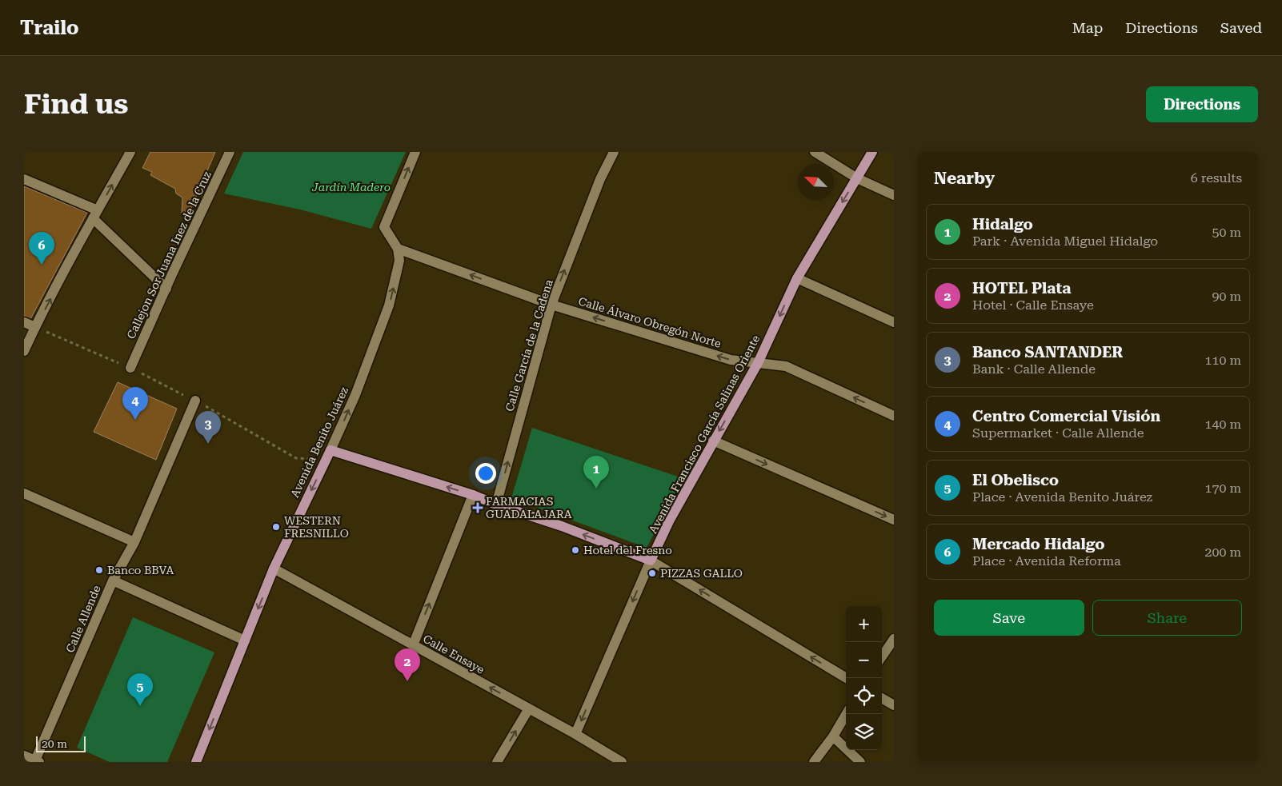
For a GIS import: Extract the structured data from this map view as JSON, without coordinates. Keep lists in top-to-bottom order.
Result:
{
  "streets": {
    "main road": ["Avenida Francisco García Salinas Oriente", "Avenida Benito Juárez"],
    "street": [
      "Callejon Sor Juana Inez de la Cruz",
      "Calle Álvaro Obregón Norte",
      "Calle García de la Cadena",
      "Calle Allende",
      "Calle Ensaye"
    ]
  },
  "crossings": [
    ["Calle Álvaro Obregón Norte", "Calle García de la Cadena"],
    ["Calle Álvaro Obregón Norte", "Avenida Francisco García Salinas Oriente"],
    ["Calle Álvaro Obregón Norte", "Avenida Benito Juárez"],
    ["Avenida Benito Juárez", "Calle Ensaye"]
  ],
  "one_way": ["Calle Álvaro Obregón Norte", "Calle García de la Cadena", "Avenida Francisco García Salinas Oriente"],
  "parks": ["Jardín Madero"],
  "places": {
    "health": ["FARMACIAS GUADALAJARA"],
    "other": [
      "WESTERN FRESNILLO",
      "Hotel del Fresno",
      "Banco BBVA",
      "PIZZAS GALLO"
    ]
  },
  "scale_bar": "20 m",
  "north": "top left",
  "page": {
    "header": "Trailo",
    "nav": ["Map", "Directions", "Saved"],
    "buttons": [
      "Directions",
      ["Save", "Share"]
    ],
    "title": "Find us",
    "heading": ["Nearby", "6 results"],
    "list": [
      {
        "mark": "1",
        "name": "Hidalgo",
        "note": "Park · Avenida Miguel Hidalgo",
        "value": "50 m"
      },
      {
        "mark": "2",
        "name": "HOTEL Plata",
        "note": "Hotel · Calle Ensaye",
        "value": "90 m"
      },
      {
        "mark": "3",
        "name": "Banco SANTANDER",
        "note": "Bank · Calle Allende",
        "value": "110 m"
      },
      {
        "mark": "4",
        "name": "Centro Comercial Visión",
        "note": "Supermarket · Calle Allende",
        "value": "140 m"
      },
      {
        "mark": "5",
        "name": "El Obelisco",
        "note": "Place · Avenida Benito Juárez",
        "value": "170 m"
      },
      {
        "mark": "6",
        "name": "Mercado Hidalgo",
        "note": "Place · Avenida Reforma",
        "value": "200 m"
      }
    ],
    "pins": [
      "6",
      "4",
      "3",
      "1",
      "2",
      "5"
    ],
    "map_buttons": ["+", "−"],
    "scale": "20 m"
  }
}
